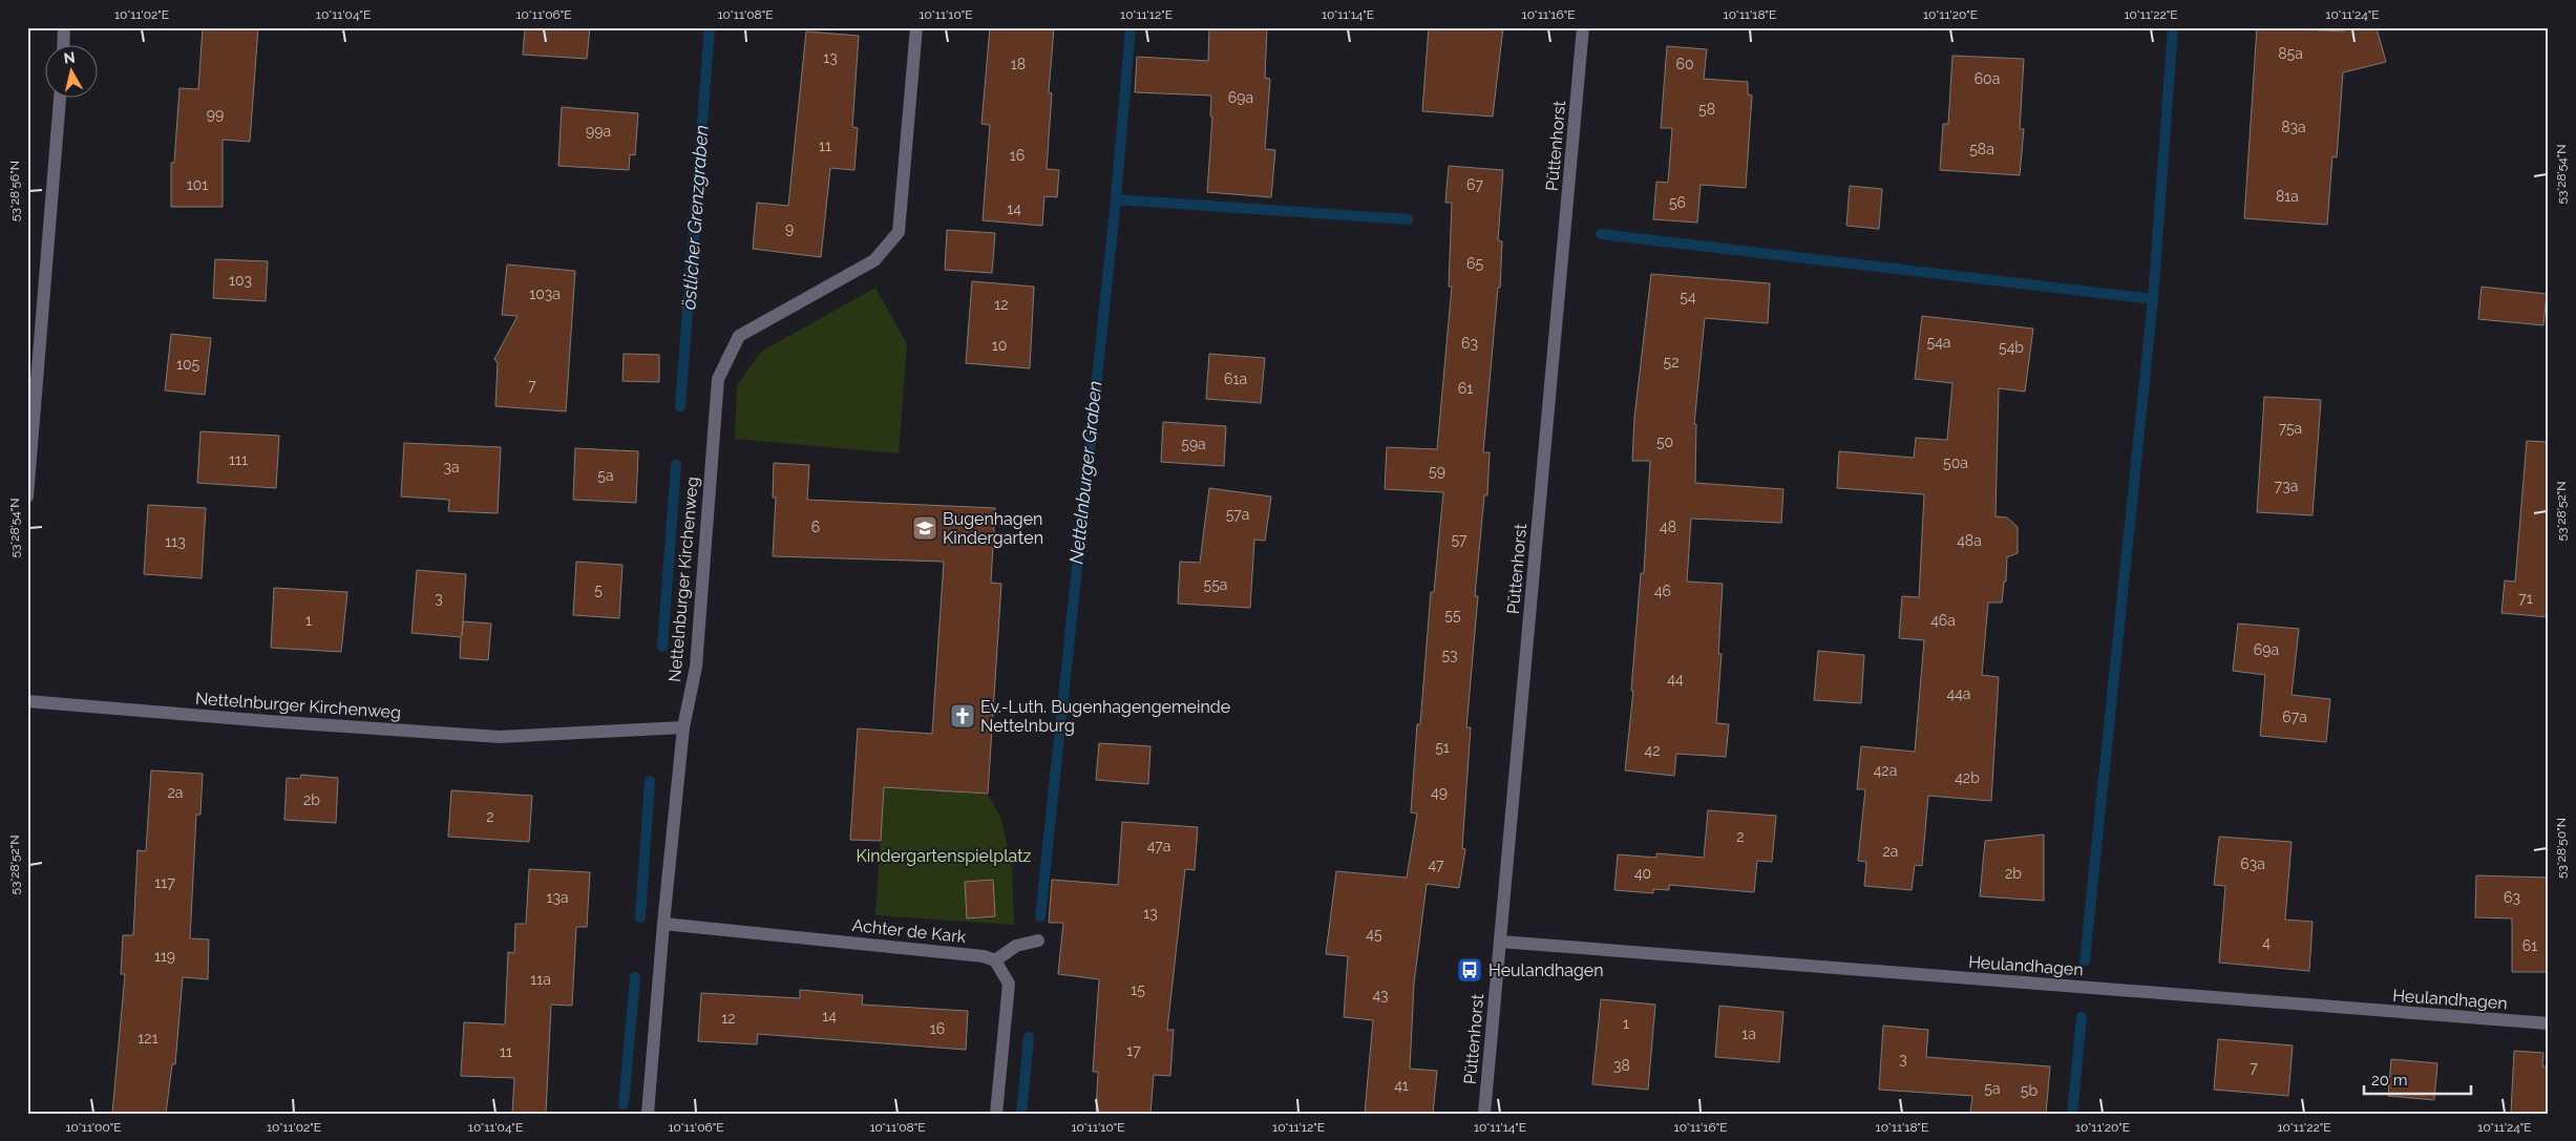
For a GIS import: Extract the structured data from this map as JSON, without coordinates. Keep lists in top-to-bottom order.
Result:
{
  "streets": {
    "street": [
      "Püttenhorst",
      "Nettelnburger Kirchenweg",
      "Achter de Kark",
      "Heulandhagen"
    ]
  },
  "crossings": [
    ["Püttenhorst", "Heulandhagen"]
  ],
  "water": ["östlicher Grenzgraben", "Nettelnburger Graben"],
  "parks": ["Kindergartenspielplatz"],
  "places": {
    "school or university": ["Bugenhagen Kindergarten"],
    "church": ["Ev.-Luth. Bugenhagengemeinde Nettelnburg"],
    "bus stop": ["Heulandhagen"]
  },
  "house_numbers": [
    "85a",
    "13",
    "18",
    "60",
    "60a",
    "69a",
    "58",
    "99",
    "83a",
    "99a",
    "11",
    "58a",
    "16",
    "101",
    "67",
    "81a",
    "56",
    "14",
    "9",
    "65",
    "103",
    "103a",
    "54",
    "12",
    "54a",
    "63",
    "10",
    "54b",
    "52",
    "105",
    "61a",
    "7",
    "61",
    "75a",
    "50",
    "59a",
    "111",
    "50a",
    "3a",
    "59",
    "5a",
    "73a",
    "57a",
    "6",
    "48",
    "57",
    "48a",
    "113",
    "55a",
    "5",
    "46",
    "3",
    "71",
    "55",
    "1",
    "46a",
    "69a",
    "53",
    "44",
    "44a",
    "67a",
    "51",
    "42",
    "42a",
    "42b",
    "2a",
    "49",
    "2b",
    "2",
    "2",
    "47a",
    "2a",
    "63a",
    "47",
    "40",
    "2b",
    "117",
    "13a",
    "63",
    "13",
    "45",
    "4",
    "61",
    "119",
    "11a",
    "15",
    "43",
    "14",
    "12",
    "1",
    "16",
    "1a",
    "121",
    "17",
    "11",
    "3",
    "38",
    "7",
    "41",
    "5a",
    "5b"
  ],
  "scale_bar": "20 m",
  "north": "top",
  "coordinates": [
    "10°11'02\"E",
    "10°11'04\"E",
    "10°11'06\"E",
    "10°11'08\"E",
    "10°11'10\"E",
    "10°11'12\"E",
    "10°11'14\"E",
    "10°11'16\"E",
    "10°11'18\"E",
    "10°11'20\"E",
    "10°11'22\"E",
    "10°11'24\"E",
    "53°28'54\"N",
    "53°28'56\"N",
    "53°28'52\"N",
    "53°28'50\"N",
    "10°11'00\"E"
  ]
}
